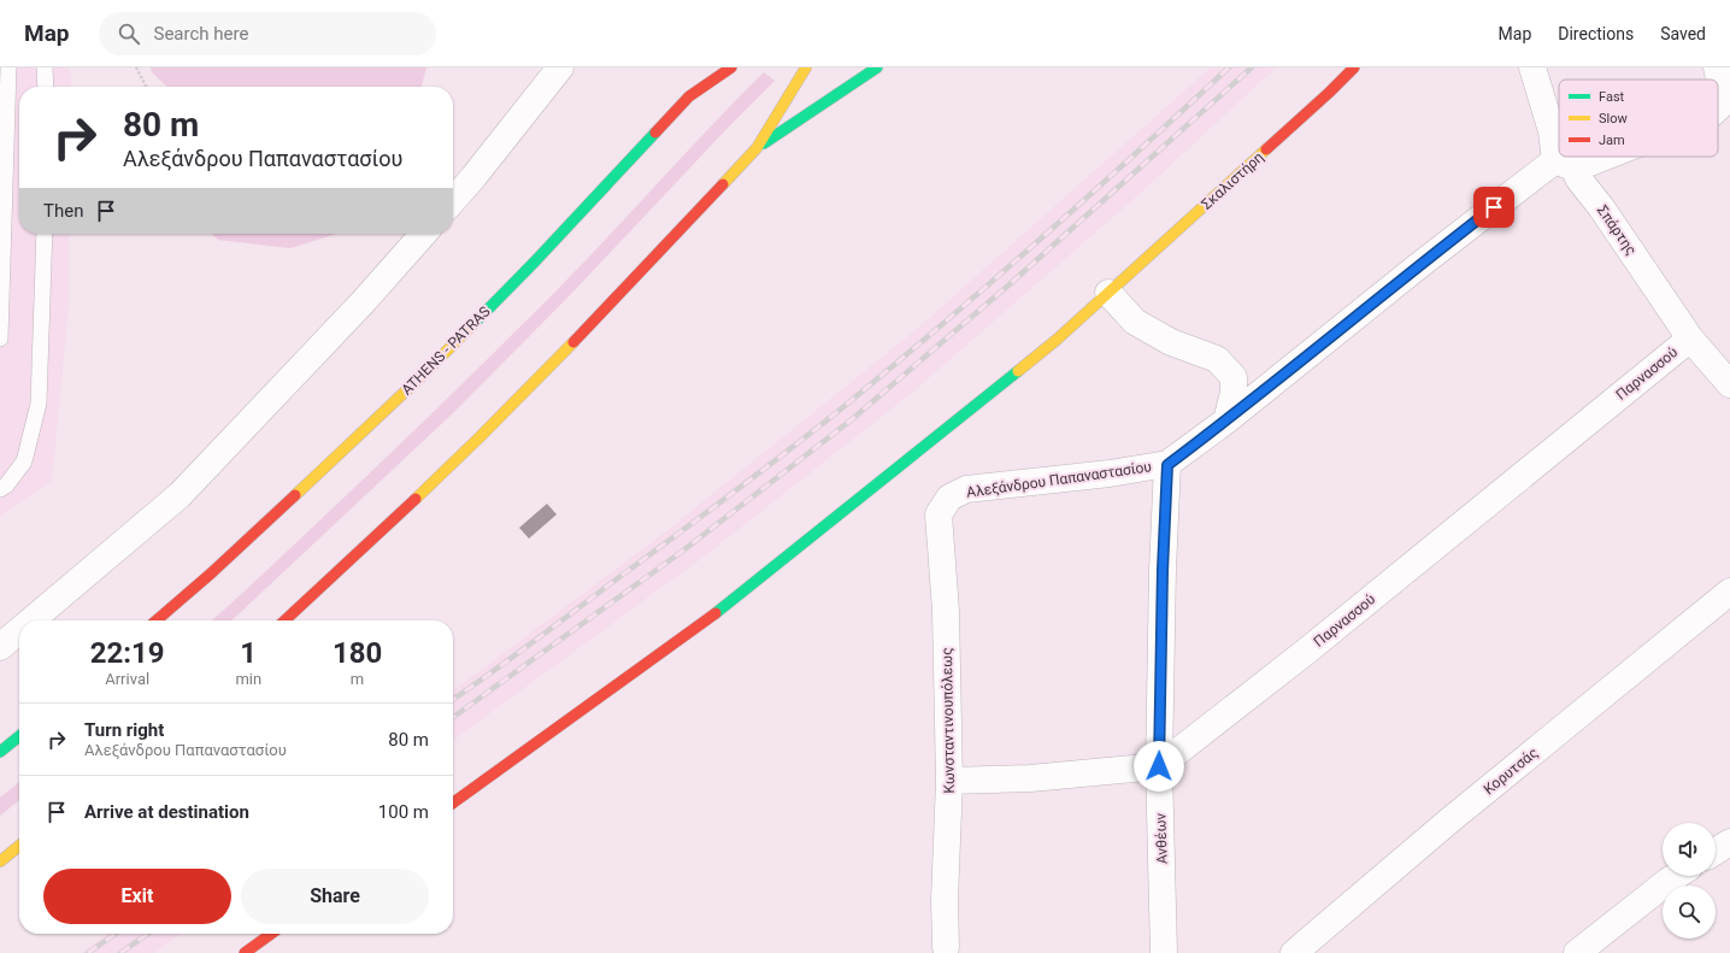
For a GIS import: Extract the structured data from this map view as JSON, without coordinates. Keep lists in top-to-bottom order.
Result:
{
  "streets": {
    "main road": ["Σκαλιστήρη", "ATHENS - PATRAS"],
    "street": [
      "Σπάρτης",
      "Παρνασσού",
      "Αλεξάνδρου Παπαναστασίου",
      "Κωνσταντινουπόλεως",
      "Κορυτσάς",
      "Ανθέων"
    ]
  },
  "crossings": [
    ["Σπάρτης", "Παρνασσού"],
    ["Σπάρτης", "Αλεξάνδρου Παπαναστασίου"],
    ["Παρνασσού", "Ανθέων"],
    ["Αλεξάνδρου Παπαναστασίου", "Κωνσταντινουπόλεως"],
    ["Αλεξάνδρου Παπαναστασίου", "Ανθέων"]
  ],
  "legend": ["Fast", "Slow", "Jam"],
  "page": {
    "header": "Map",
    "search": "Search here",
    "nav": ["Map", "Directions", "Saved"],
    "turn": ["80 m", "Αλεξάνδρου Παπαναστασίου"],
    "then": "Then",
    "eta": [
      "22:19",
      "Arrival",
      "1",
      "min",
      "180",
      "m"
    ],
    "list": [
      {
        "name": "Turn right",
        "note": "Αλεξάνδρου Παπαναστασίου",
        "value": "80 m"
      },
      {
        "name": "Arrive at destination",
        "value": "100 m"
      }
    ],
    "buttons": ["Exit", "Share"]
  }
}
